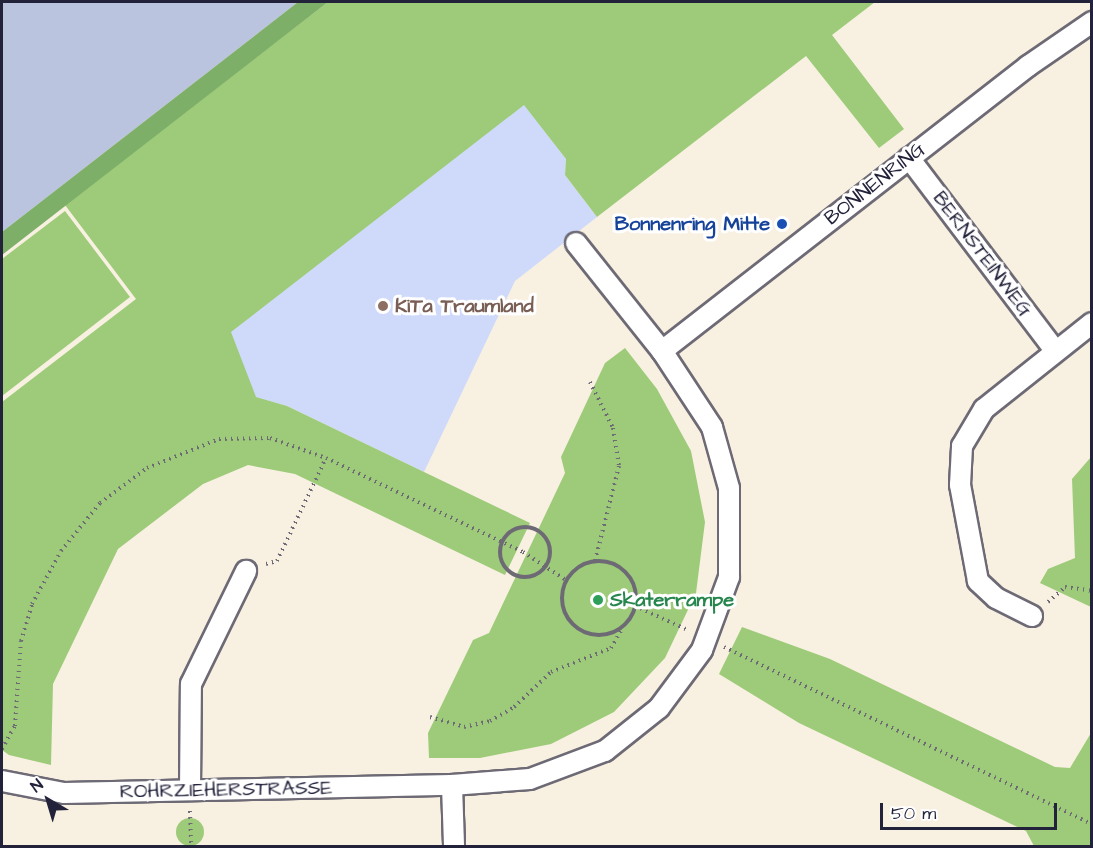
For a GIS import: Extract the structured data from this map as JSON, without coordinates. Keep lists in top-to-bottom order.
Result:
{
  "streets": {
    "street": ["BONNENRING", "BERNSTEINWEG", "ROHRZIEHERSTRASSE"]
  },
  "crossings": [
    ["BONNENRING", "BERNSTEINWEG"]
  ],
  "places": ["Bonnenring Mitte", "KiTa Traumland", "Skaterrampe"],
  "scale_bar": "50 m",
  "north": "top left"
}
